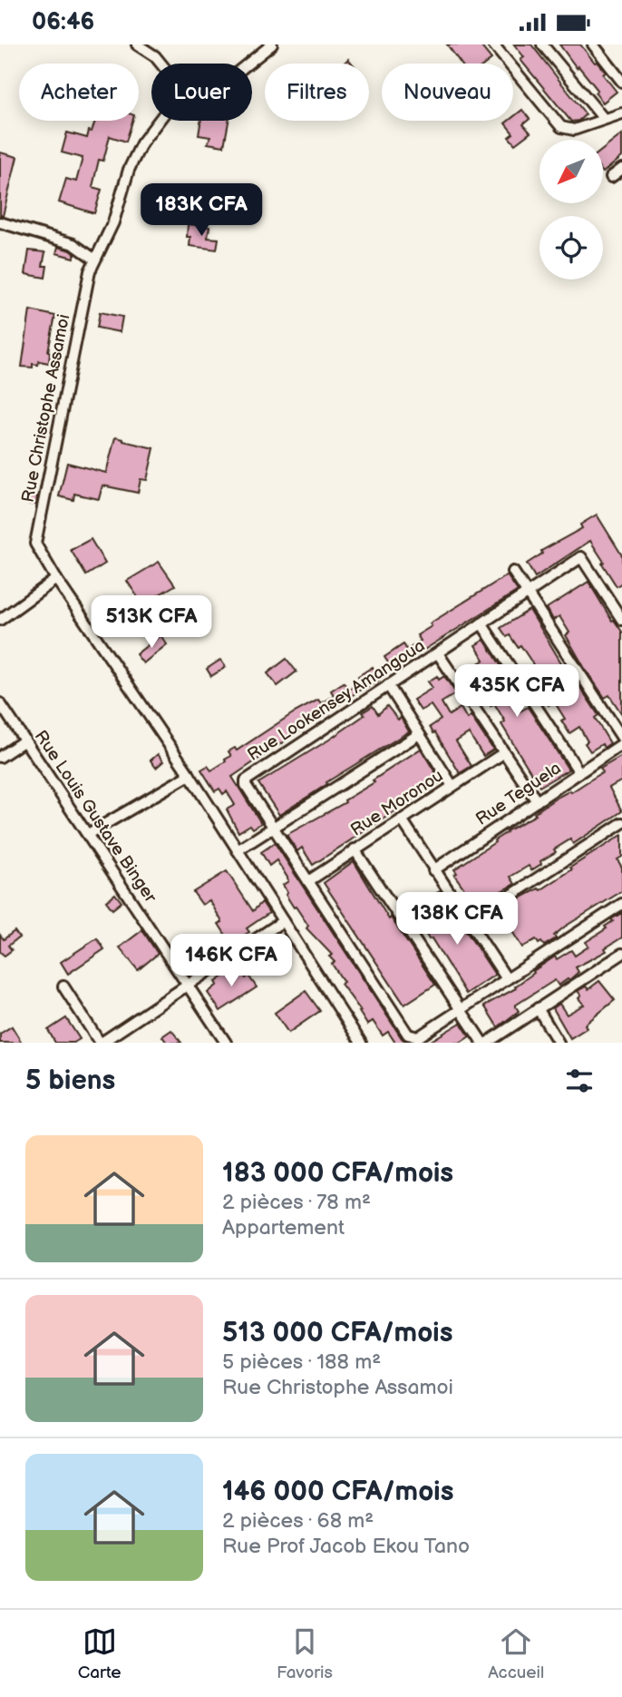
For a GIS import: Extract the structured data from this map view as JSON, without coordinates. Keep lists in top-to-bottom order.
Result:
{
  "streets": {
    "street": [
      "Rue Christophe Assamoi",
      "Rue Lookensey Amangoua",
      "Rue Teguela",
      "Rue Moronou",
      "Rue Louis Gustave Binger"
    ]
  },
  "crossings": [
    ["Rue Lookensey Amangoua", "Rue Moronou"]
  ],
  "north": "bottom left",
  "page": {
    "status": "06:46",
    "chip": [
      "Acheter",
      "Louer",
      "Filtres",
      "Nouveau"
    ],
    "price": [
      "183K CFA",
      "513K CFA",
      "435K CFA",
      "138K CFA",
      "146K CFA"
    ],
    "heading": "5 biens",
    "list": [
      {
        "name": "183 000 CFA/mois",
        "note": "2 pièces · 78 m² · Appartement"
      },
      {
        "name": "513 000 CFA/mois",
        "note": "5 pièces · 188 m² · Rue Christophe Assamoi"
      },
      {
        "name": "146 000 CFA/mois",
        "note": "2 pièces · 68 m² · Rue Prof Jacob Ekou Tano"
      }
    ],
    "tabs": ["Carte", "Favoris", "Accueil"]
  }
}
